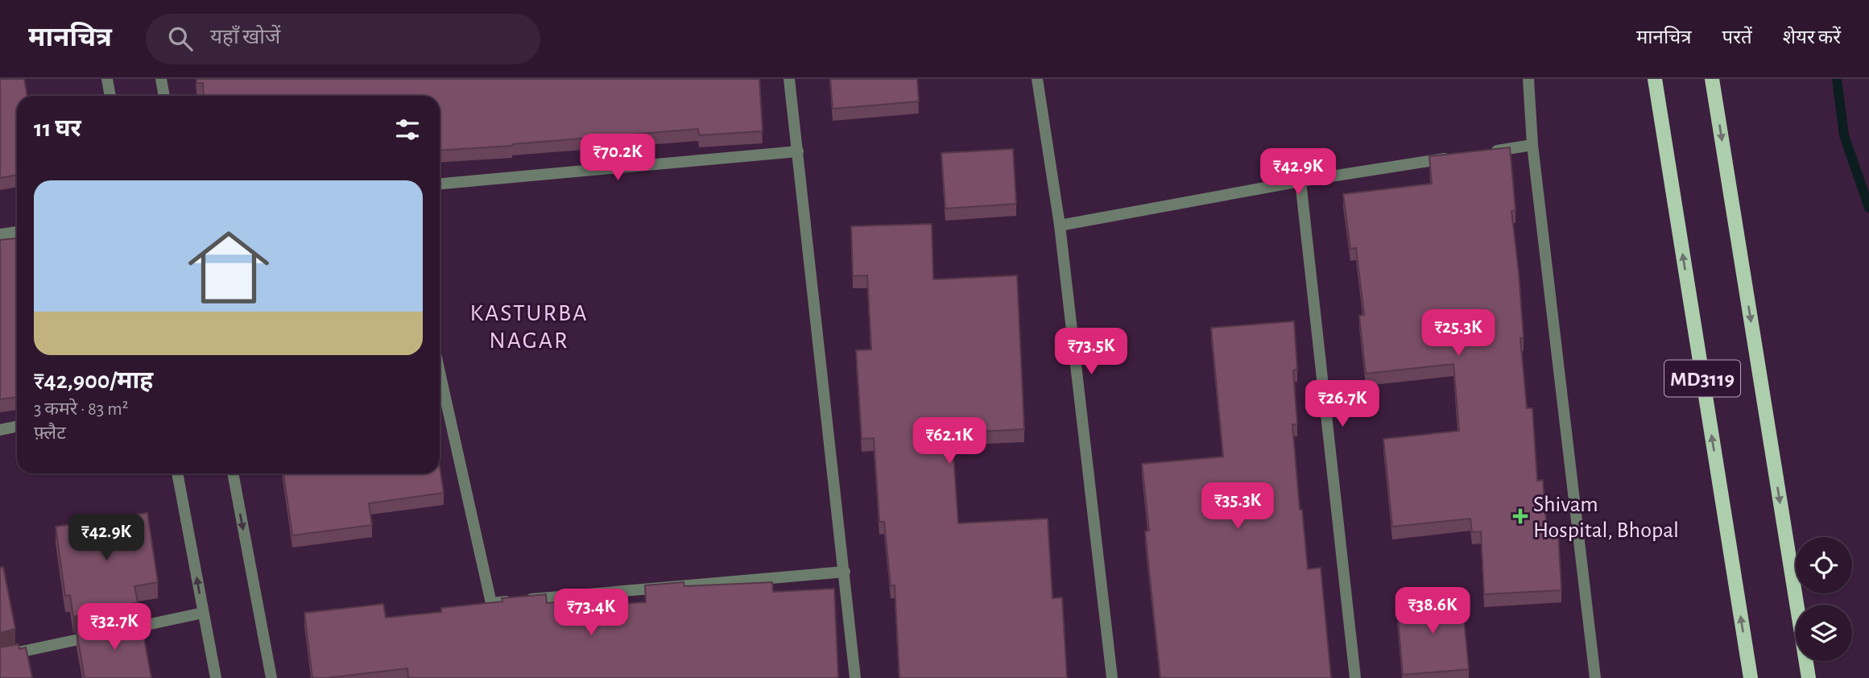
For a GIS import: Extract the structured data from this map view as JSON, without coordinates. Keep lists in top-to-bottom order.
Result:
{
  "streets": {
    "main road": ["MD3119"]
  },
  "districts": ["KASTURBA NAGAR"],
  "places": {
    "health": ["Shivam Hospital, Bhopal"]
  },
  "page": {
    "header": "मानचित्र",
    "search": "यहाँ खोजें",
    "nav": ["मानचित्र", "परतें", "शेयर करें"],
    "heading": "11 घर",
    "price": [
      "₹70.2K",
      "₹42.9K",
      "₹25.3K",
      "₹73.5K",
      "₹26.7K",
      "₹62.1K",
      "₹35.3K",
      "₹42.9K",
      "₹38.6K",
      "₹73.4K",
      "₹32.7K"
    ],
    "list": [
      {
        "name": "₹42,900/माह",
        "note": "3 कमरे · 83 m² · फ़्लैट"
      }
    ]
  }
}
